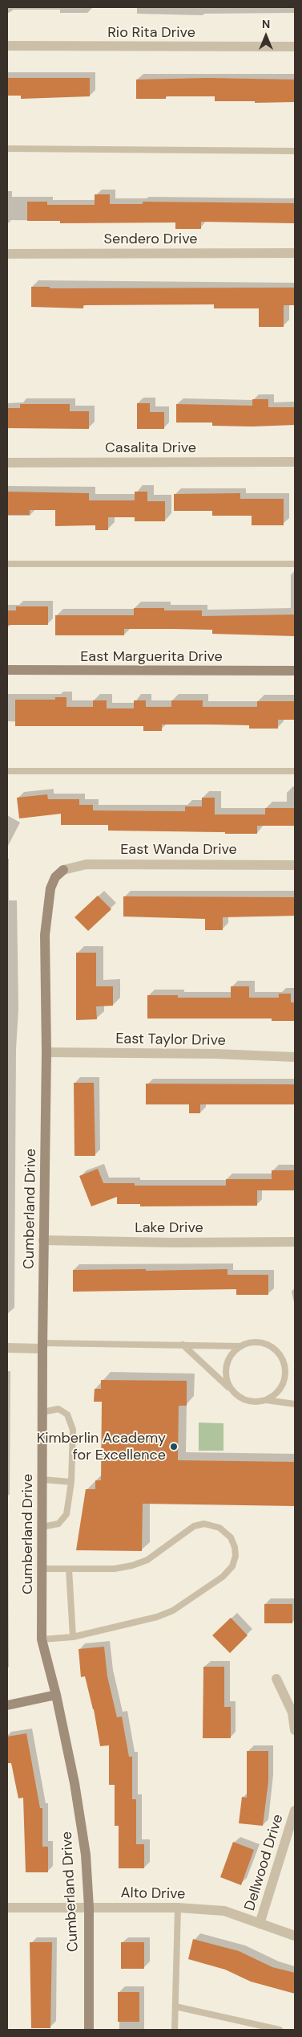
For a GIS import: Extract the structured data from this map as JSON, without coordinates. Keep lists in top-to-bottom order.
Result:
{
  "streets": {
    "street": [
      "Rio Rita Drive",
      "Sendero Drive",
      "Casalita Drive",
      "East Marguerita Drive",
      "East Wanda Drive",
      "East Taylor Drive",
      "Cumberland Drive",
      "Lake Drive",
      "Dellwood Drive",
      "Alto Drive"
    ]
  },
  "crossings": [
    ["East Wanda Drive", "Cumberland Drive"],
    ["East Taylor Drive", "Cumberland Drive"],
    ["Cumberland Drive", "Lake Drive"],
    ["Cumberland Drive", "Alto Drive"],
    ["Dellwood Drive", "Alto Drive"]
  ],
  "places": ["Kimberlin Academy for Excellence"],
  "north": "top"
}
